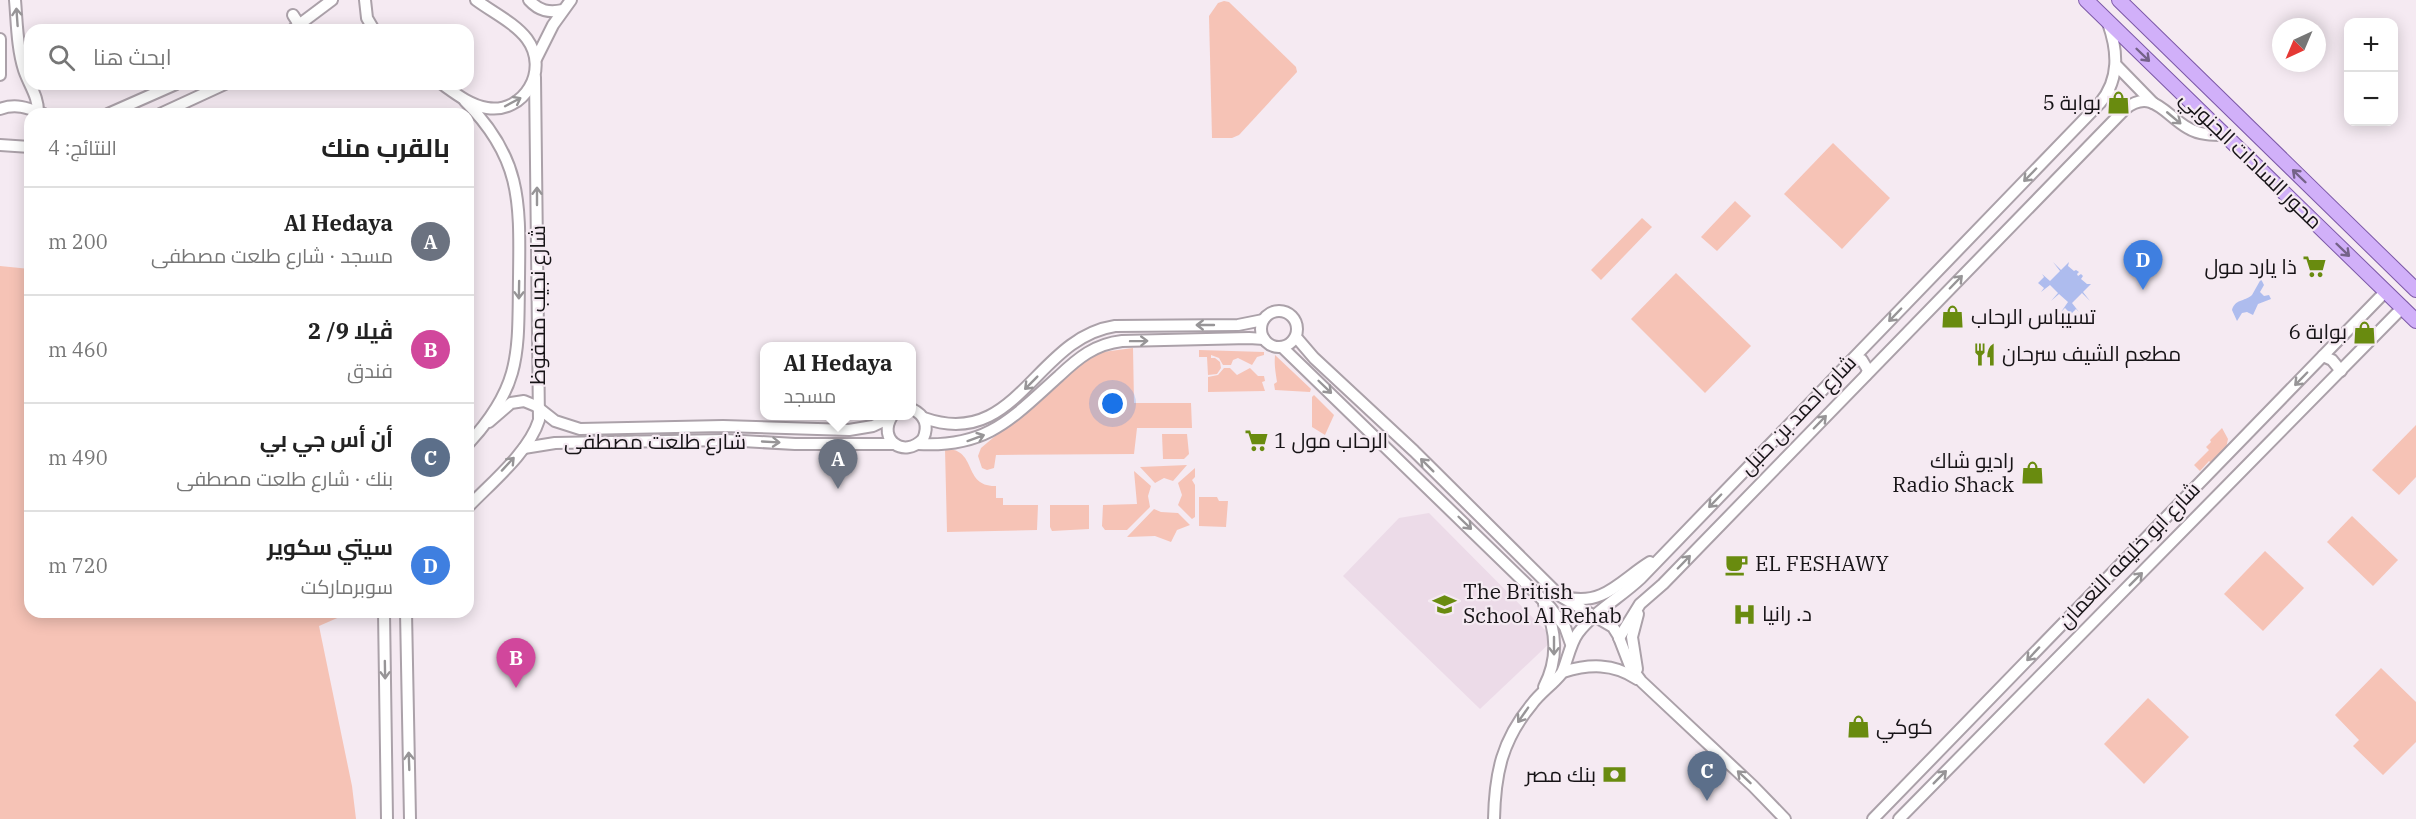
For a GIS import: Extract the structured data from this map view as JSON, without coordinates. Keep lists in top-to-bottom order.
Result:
{
  "streets": {
    "main road": ["محور السادات الجنوبي"],
    "street": [
      "شارع نجيب محفوظ",
      "شارع احمد بن حنبل",
      "شارع طلعت مصطفى",
      "شارع ابو خليفه النعمان"
    ]
  },
  "crossings": [
    ["محور السادات الجنوبي", "شارع احمد بن حنبل"],
    ["محور السادات الجنوبي", "شارع ابو خليفه النعمان"],
    ["شارع نجيب محفوظ", "شارع طلعت مصطفى"]
  ],
  "places": {
    "shop": [
      "بوابة 5",
      "تسيباس الرحاب",
      "بوابة 6",
      "راديو شاك Radio Shack",
      "كوكي"
    ],
    "supermarket": ["ذا يارد مول", "الرحاب مول 1"],
    "restaurant": ["مطعم الشيف سرحان"],
    "cafe": ["EL FESHAWY"],
    "school or university": ["The British School Al Rehab"],
    "hospital": ["د. رانيا"],
    "bank": ["بنك مصر"]
  },
  "north": "bottom left",
  "page": {
    "map_buttons": ["+", "−"],
    "search": "ابحث هنا",
    "heading": ["بالقرب منك", "النتائج: 4"],
    "list": [
      {
        "mark": "A",
        "name": "Al Hedaya",
        "note": "مسجد · شارع طلعت مصطفى",
        "value": "200 m"
      },
      {
        "mark": "B",
        "name": "ڤيلا 9/ 2",
        "note": "فندق",
        "value": "460 m"
      },
      {
        "mark": "C",
        "name": "أن أس جي بي",
        "note": "بنك · شارع طلعت مصطفى",
        "value": "490 m"
      },
      {
        "mark": "D",
        "name": "سيتي سكوير",
        "note": "سوبرماركت",
        "value": "720 m"
      }
    ],
    "pins": [
      "D",
      "A",
      "B",
      "C"
    ],
    "popup": ["Al Hedaya", "مسجد"]
  }
}
